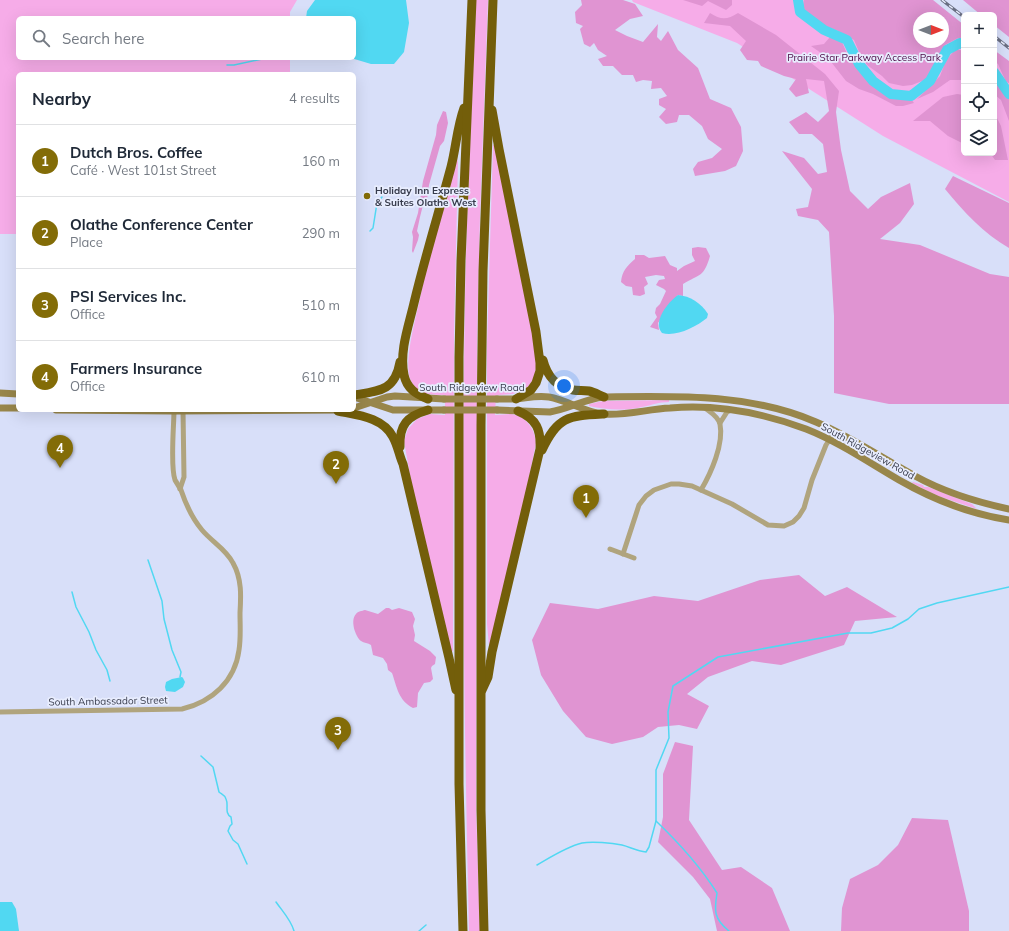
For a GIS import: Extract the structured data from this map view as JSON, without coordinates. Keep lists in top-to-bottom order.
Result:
{
  "streets": {
    "main road": ["South Ridgeview Road"],
    "street": ["South Ambassador Street"]
  },
  "parks": ["Prairie Star Parkway Access Park"],
  "places": ["Holiday Inn Express & Suites Olathe West"],
  "north": "right",
  "page": {
    "map_buttons": ["+", "−"],
    "search": "Search here",
    "heading": ["Nearby", "4 results"],
    "list": [
      {
        "mark": "1",
        "name": "Dutch Bros. Coffee",
        "note": "Café · West 101st Street",
        "value": "160 m"
      },
      {
        "mark": "2",
        "name": "Olathe Conference Center",
        "note": "Place",
        "value": "290 m"
      },
      {
        "mark": "3",
        "name": "PSI Services Inc.",
        "note": "Office",
        "value": "510 m"
      },
      {
        "mark": "4",
        "name": "Farmers Insurance",
        "note": "Office",
        "value": "610 m"
      }
    ],
    "pins": [
      "4",
      "2",
      "1",
      "3"
    ]
  }
}
